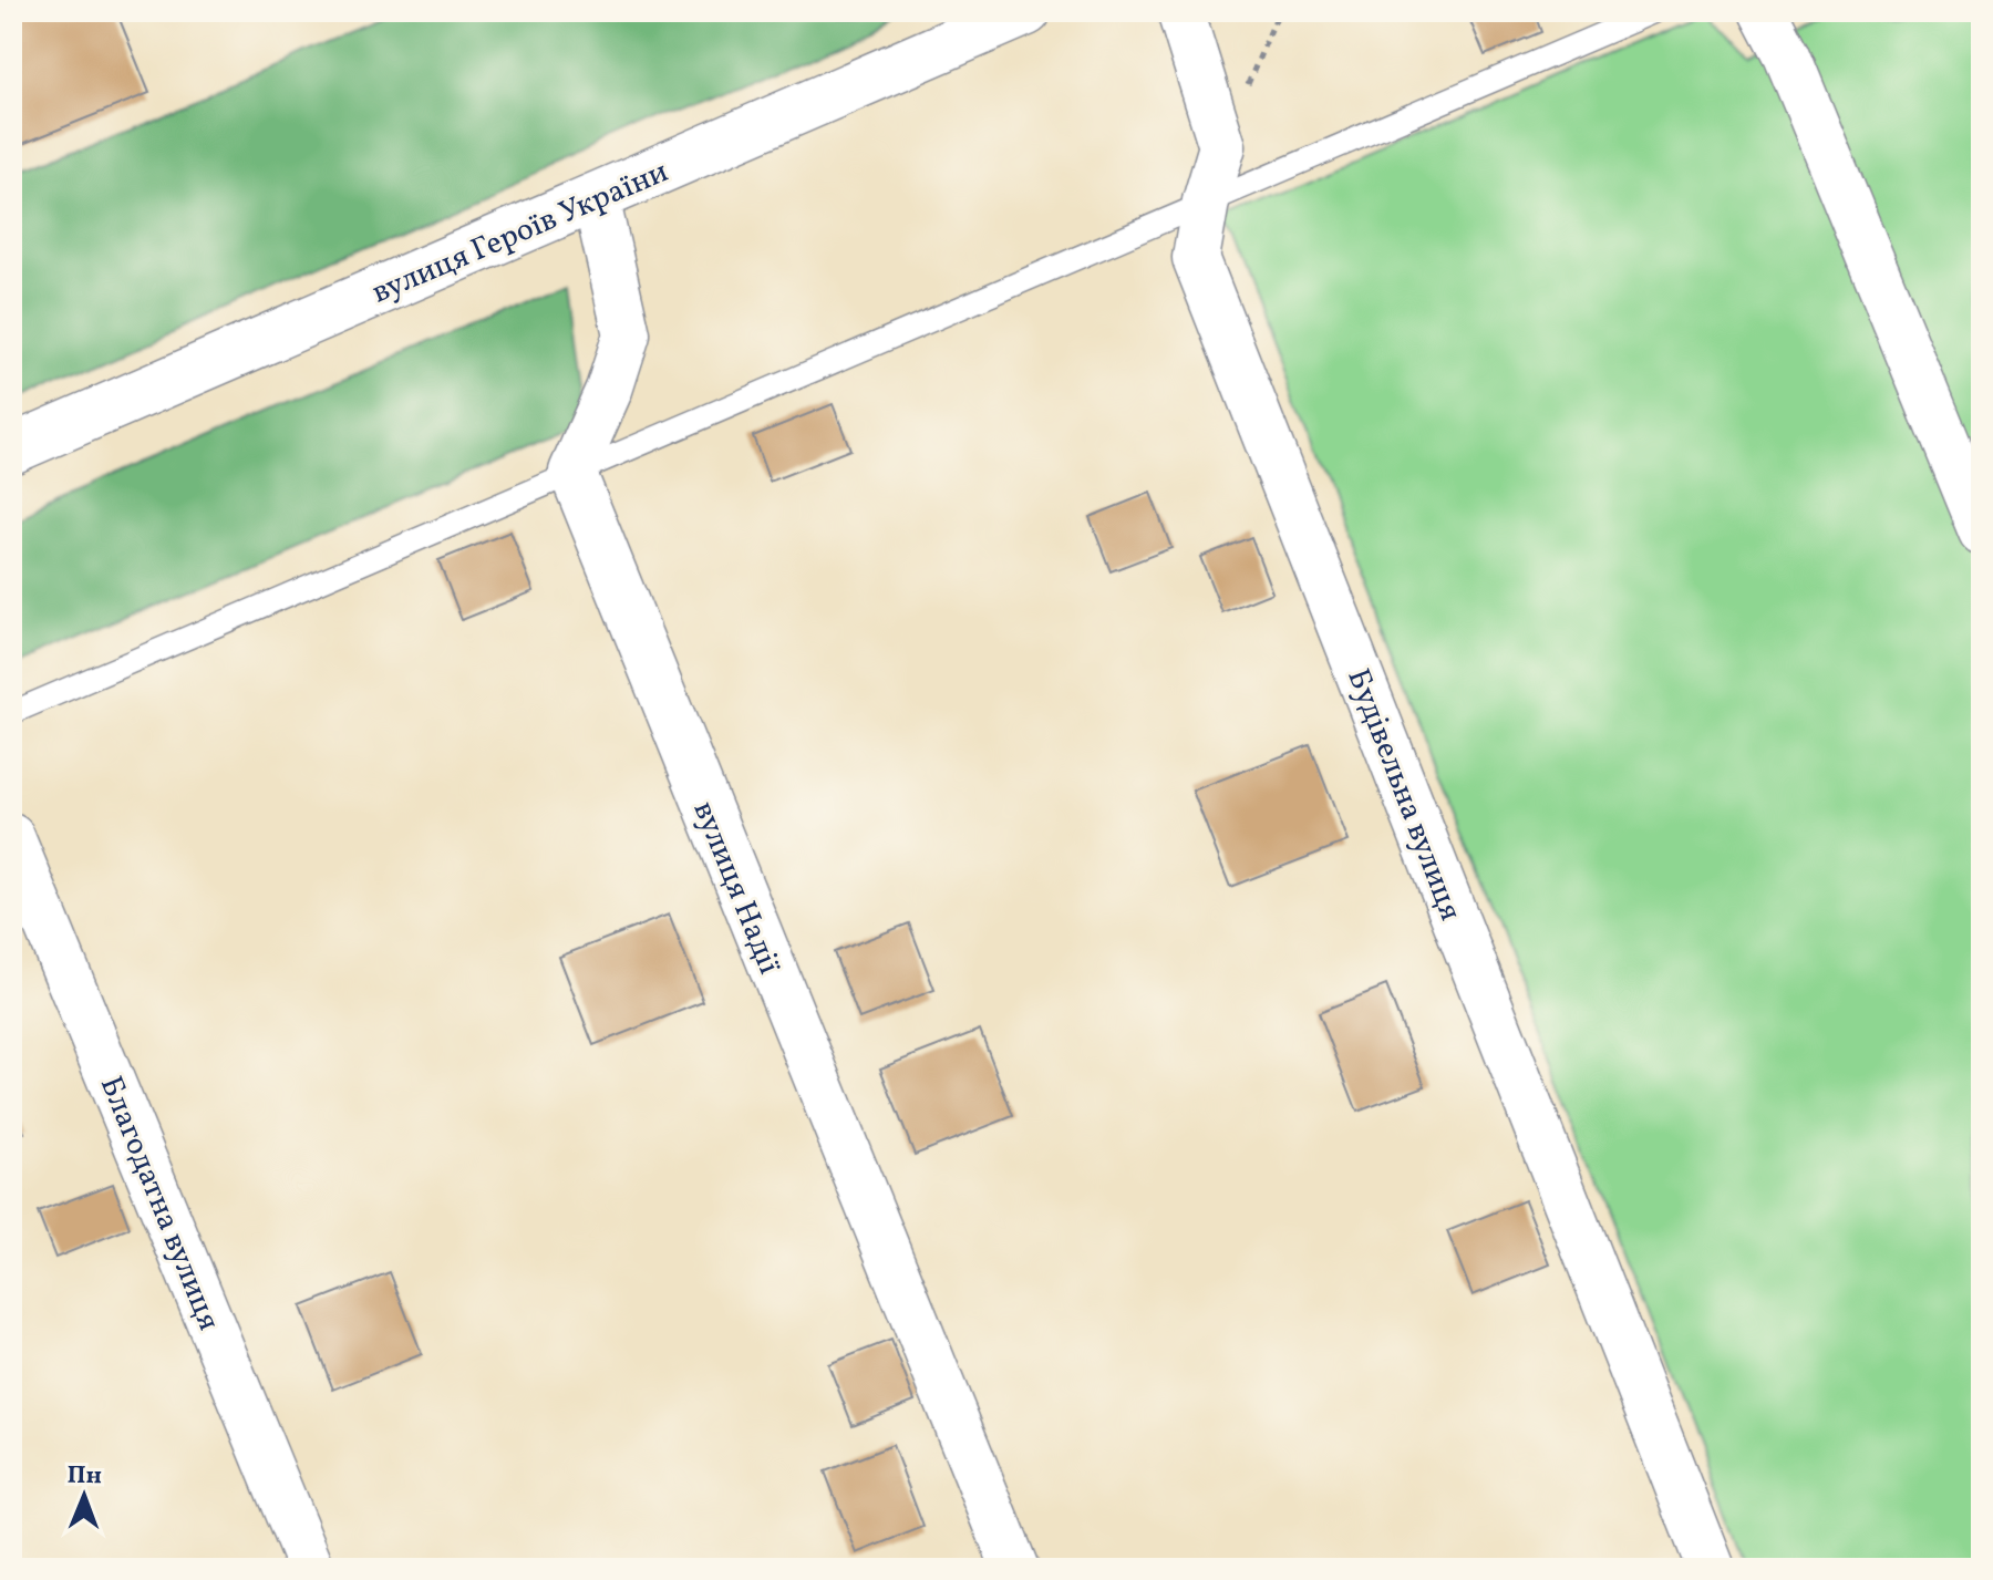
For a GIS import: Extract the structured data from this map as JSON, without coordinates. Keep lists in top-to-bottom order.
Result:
{
  "streets": {
    "main road": ["вулиця Героїв України"],
    "street": ["Будівельна вулиця", "вулиця Надії", "Благодатна вулиця"]
  },
  "north": "top"
}
